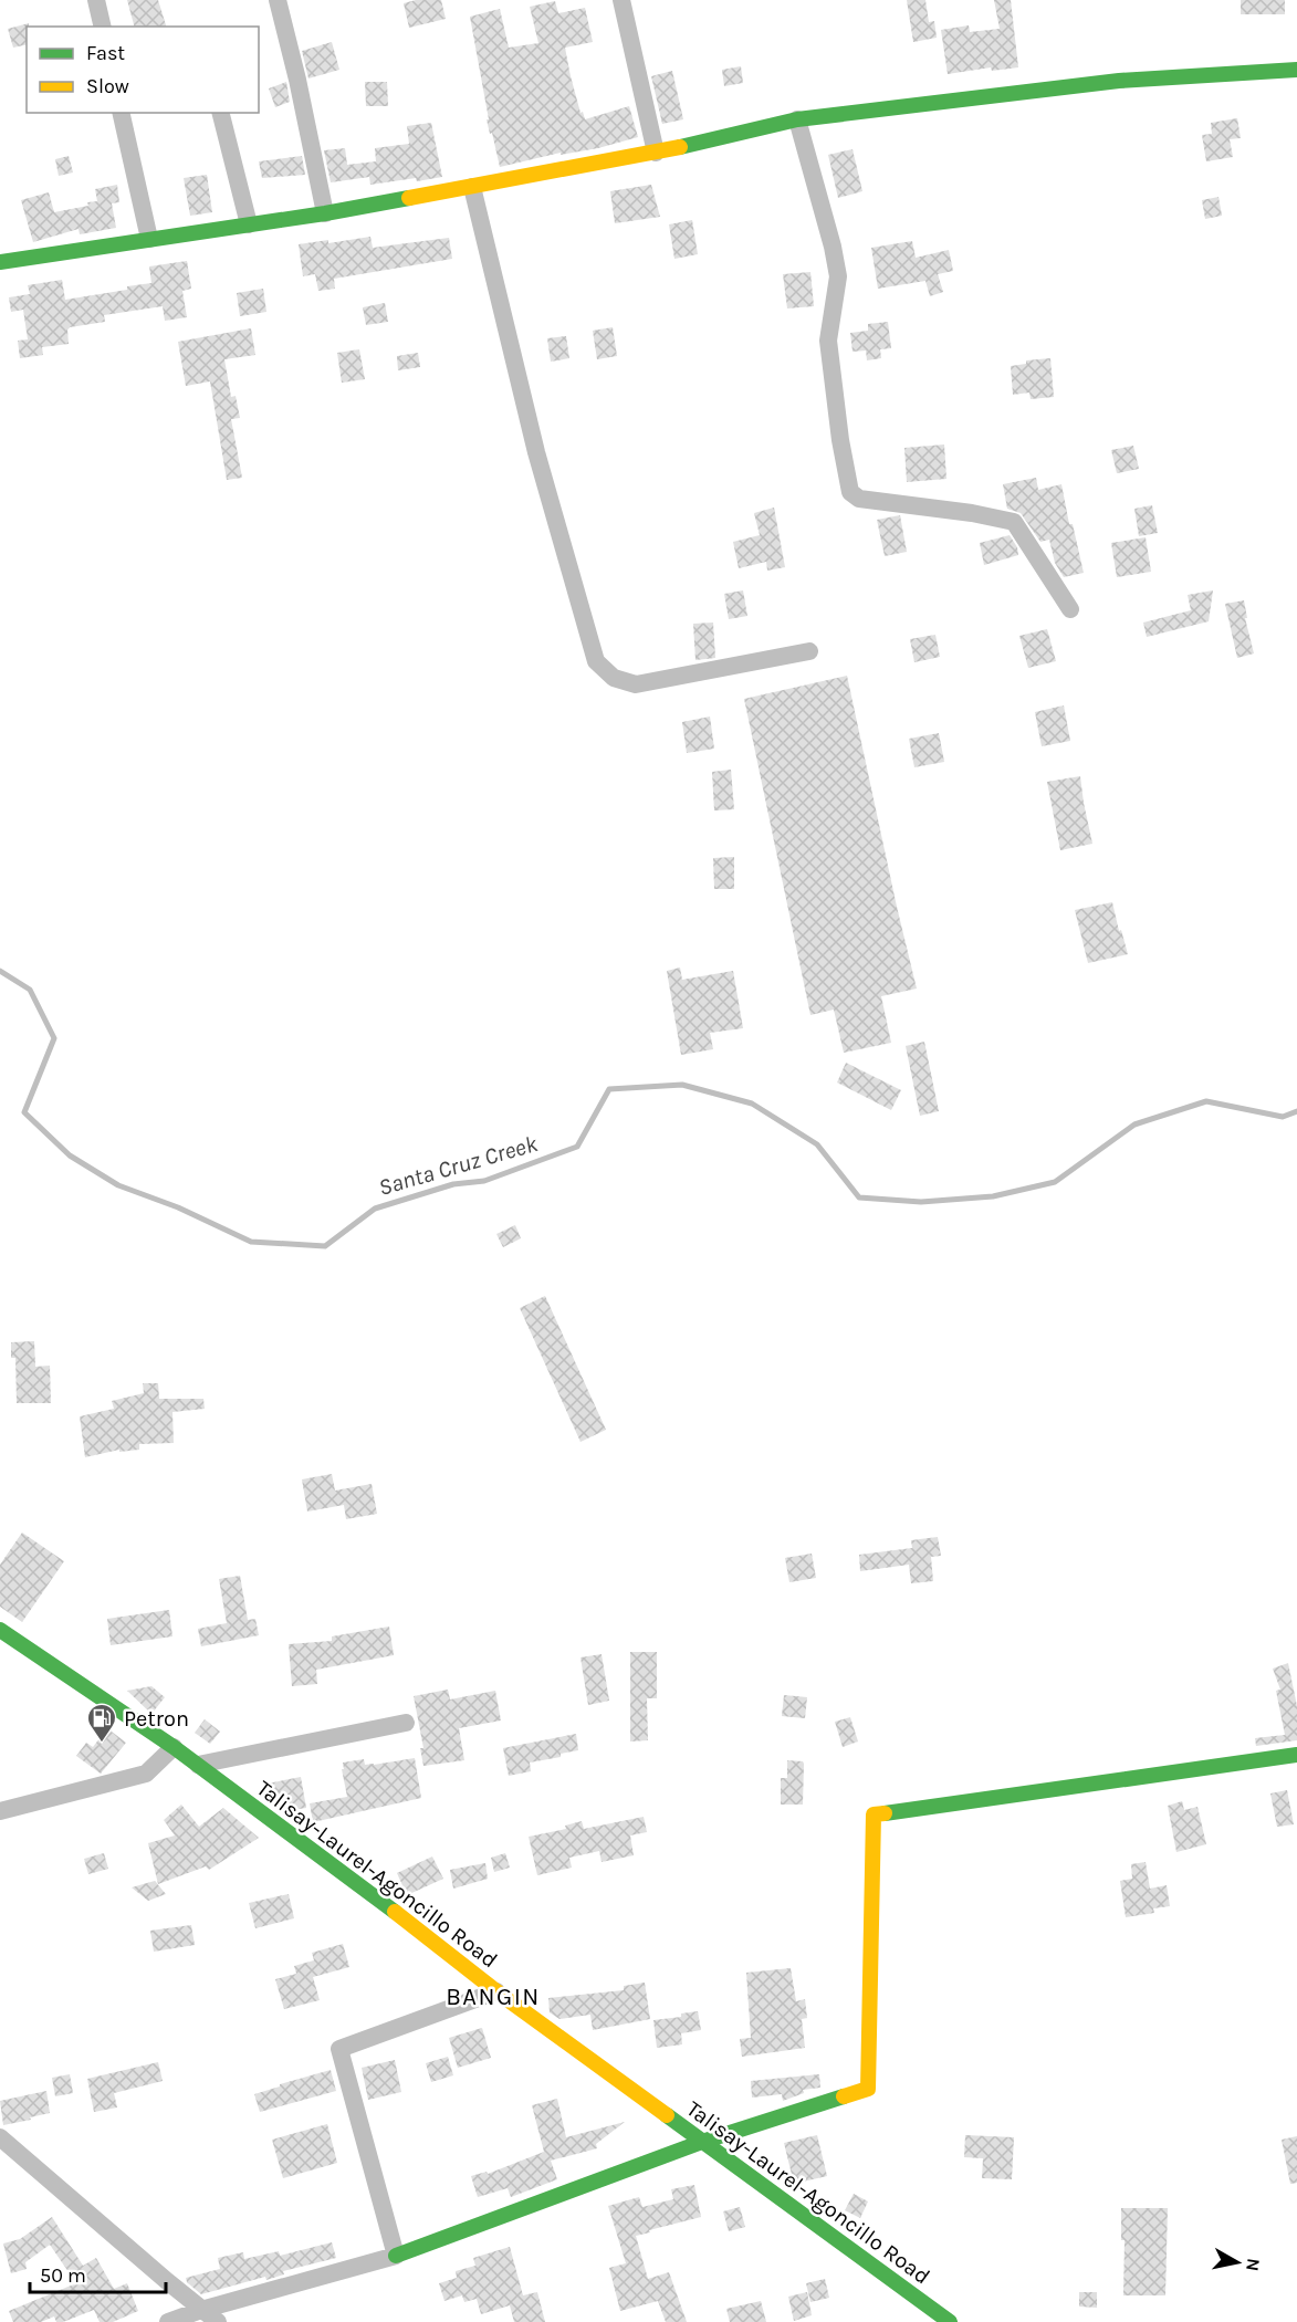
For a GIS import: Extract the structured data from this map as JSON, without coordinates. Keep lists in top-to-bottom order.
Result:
{
  "streets": {
    "street": ["Talisay-Laurel-Agoncillo Road"]
  },
  "districts": ["BANGIN"],
  "water": ["Santa Cruz Creek"],
  "places": {
    "fuel station": ["Petron"]
  },
  "legend": ["Fast", "Slow"],
  "scale_bar": "50 m",
  "north": "right"
}
